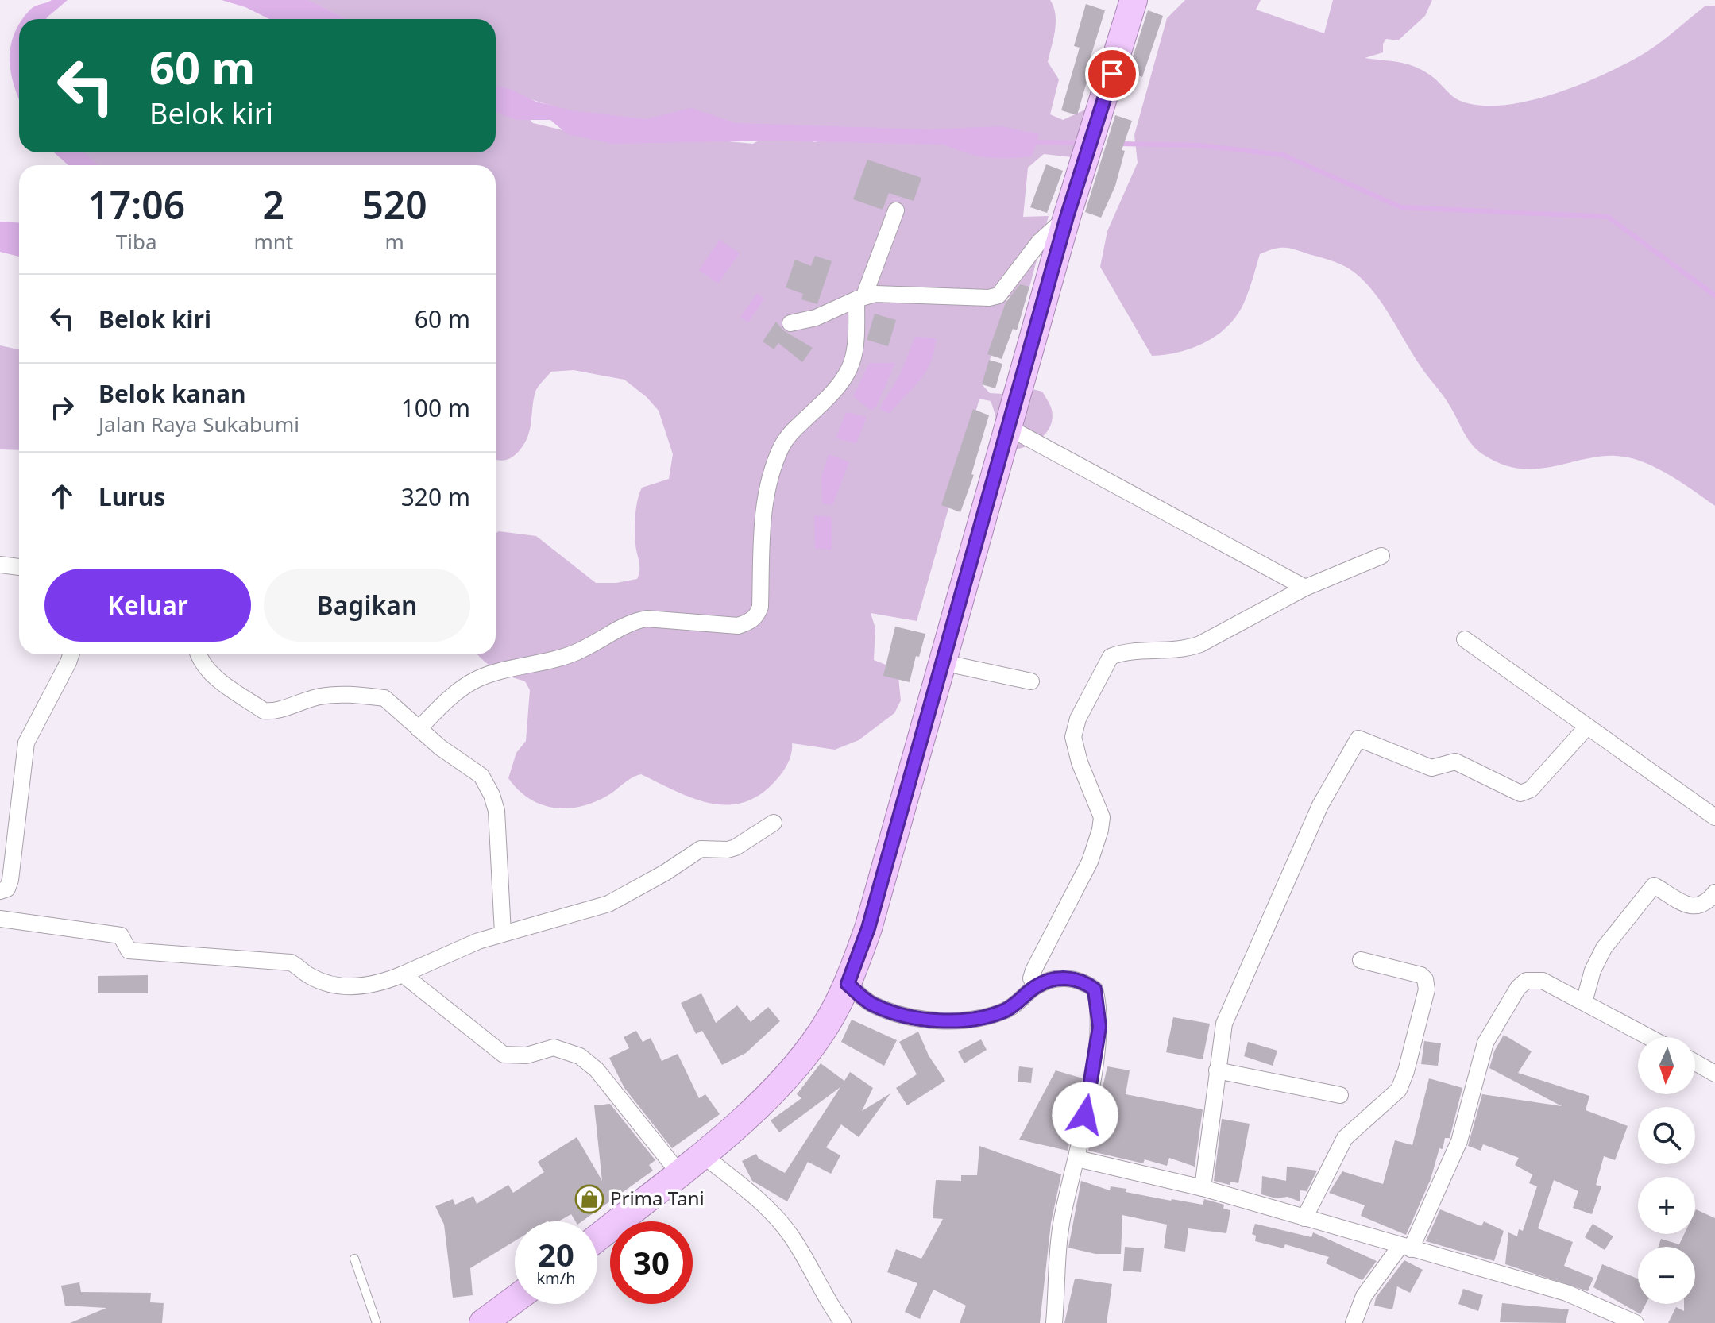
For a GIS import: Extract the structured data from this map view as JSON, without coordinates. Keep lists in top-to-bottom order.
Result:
{
  "places": {
    "shop": ["Prima Tani"]
  },
  "north": "bottom",
  "page": {
    "turn": ["60 m", "Belok kiri"],
    "eta": [
      "17:06",
      "Tiba",
      "2",
      "mnt",
      "520",
      "m"
    ],
    "list": [
      {
        "name": "Belok kiri",
        "value": "60 m"
      },
      {
        "name": "Belok kanan",
        "note": "Jalan Raya Sukabumi",
        "value": "100 m"
      },
      {
        "name": "Lurus",
        "value": "320 m"
      }
    ],
    "buttons": ["Keluar", "Bagikan"],
    "map_buttons": ["+", "−"],
    "speed": "20 km/h",
    "limit": "30"
  }
}
